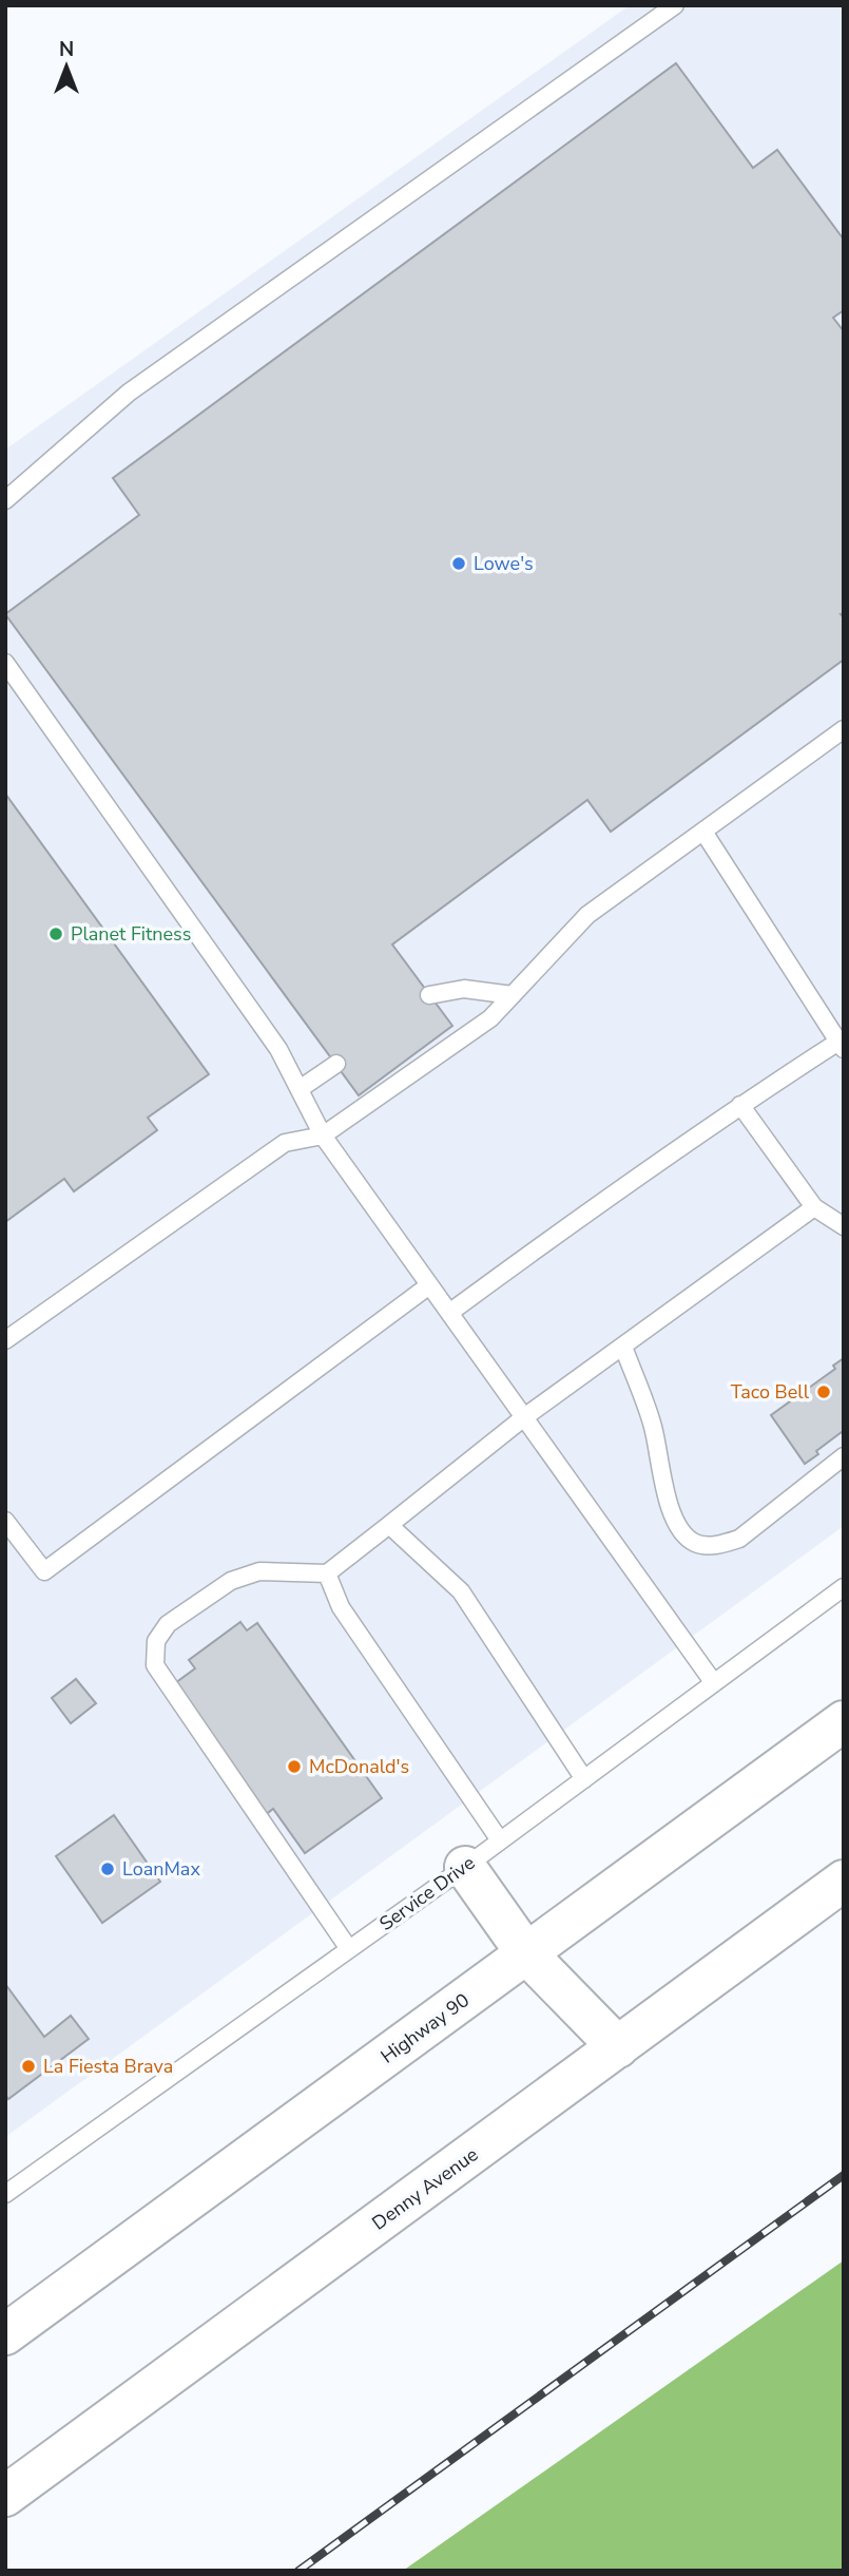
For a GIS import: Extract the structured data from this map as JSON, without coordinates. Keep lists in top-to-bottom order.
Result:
{
  "streets": {
    "main road": ["Highway 90", "Denny Avenue"],
    "lane": ["Service Drive"]
  },
  "places": [
    "Lowe's",
    "Planet Fitness",
    "Taco Bell",
    "McDonald's",
    "LoanMax",
    "La Fiesta Brava"
  ],
  "north": "top"
}
